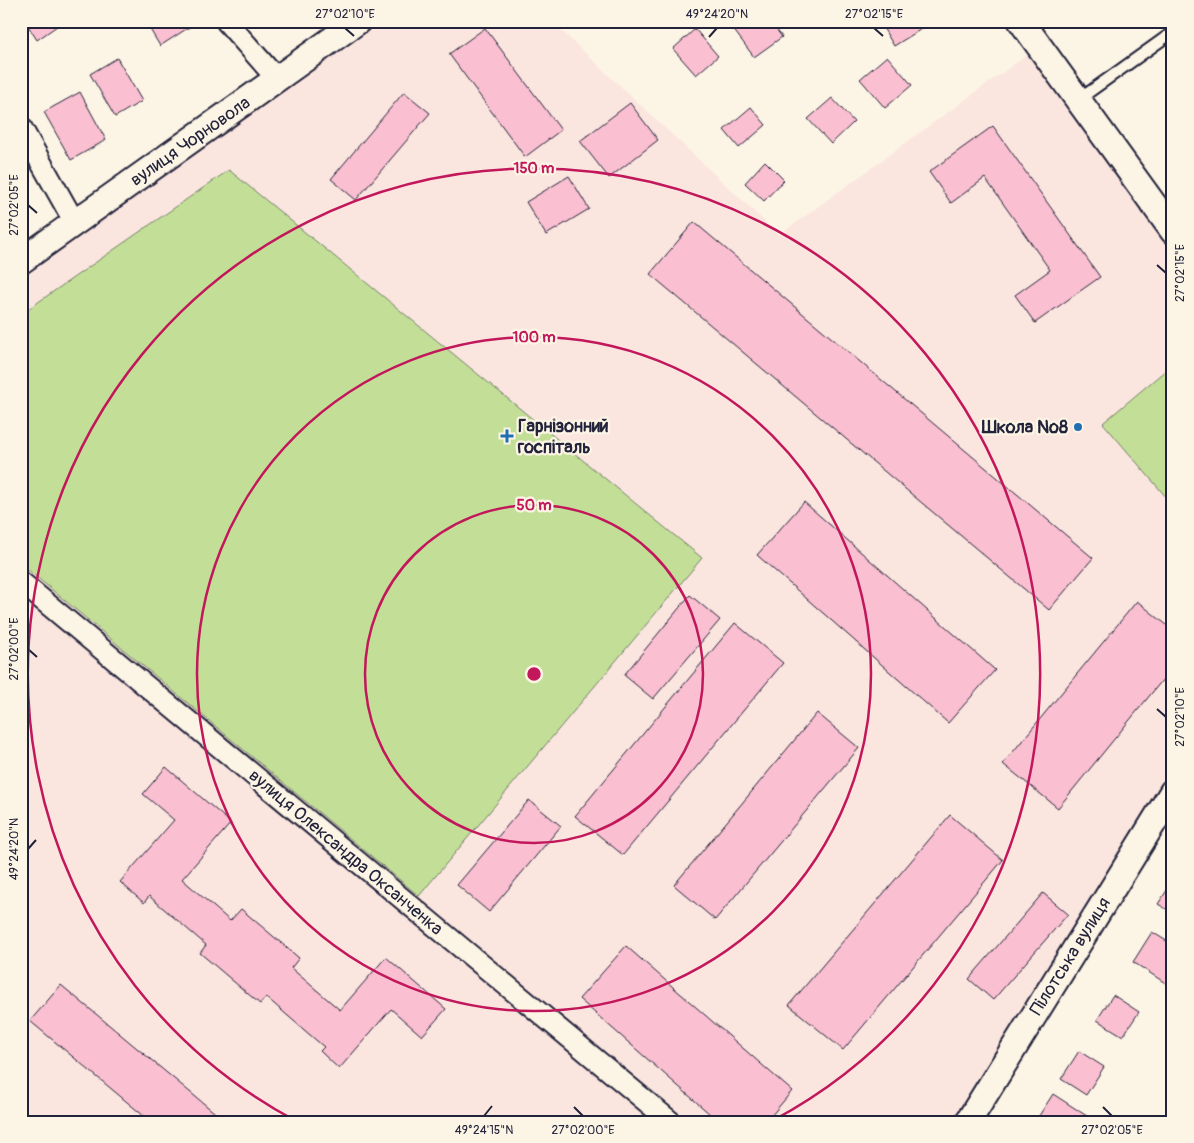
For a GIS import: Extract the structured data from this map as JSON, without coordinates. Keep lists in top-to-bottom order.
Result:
{
  "streets": {
    "street": ["вулиця Чорновола", "вулиця Олександра Оксанченка", "Пілотська вулиця"]
  },
  "places": {
    "other": ["Школа №8"],
    "health": ["Гарнізонний госпіталь"]
  },
  "coordinates": [
    "27°02'10\"E",
    "49°24'20\"N",
    "27°02'15\"E",
    "27°02'05\"E",
    "27°02'00\"E",
    "49°24'15\"N"
  ],
  "rings": ["150 m", "100 m", "50 m"]
}
